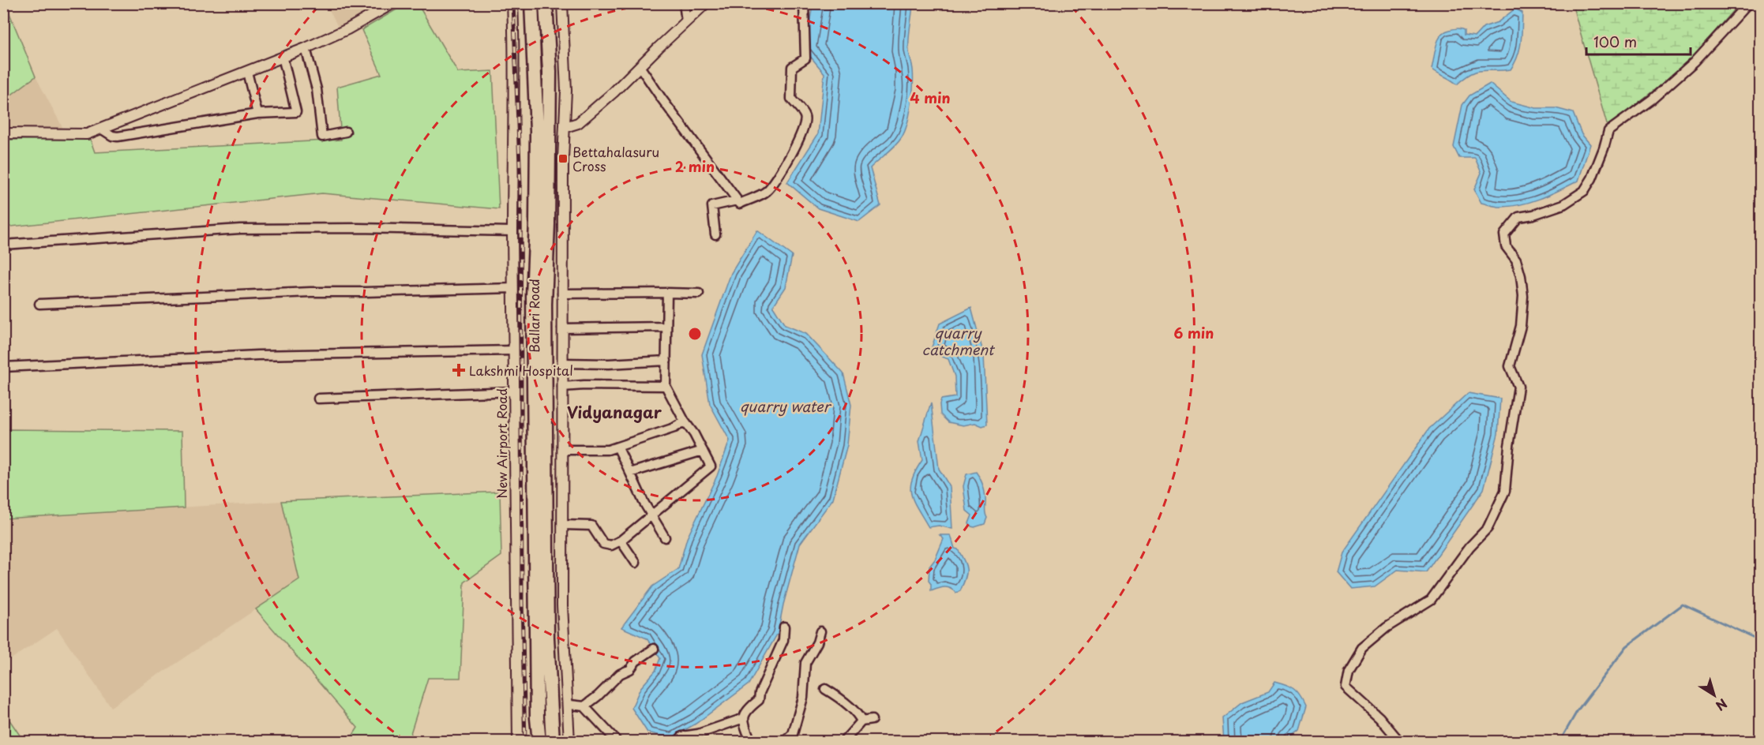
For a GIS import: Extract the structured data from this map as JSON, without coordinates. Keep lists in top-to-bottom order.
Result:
{
  "streets": {
    "highway": ["Ballari Road"],
    "street": ["New Airport Road"]
  },
  "districts": ["Vidyanagar"],
  "water": ["quarry catchment", "quarry water"],
  "places": {
    "transit": ["Bettahalasuru Cross"],
    "health": ["Lakshmi Hospital"]
  },
  "scale_bar": "100 m",
  "north": "bottom right",
  "rings": ["4 min", "2 min", "6 min"]
}
